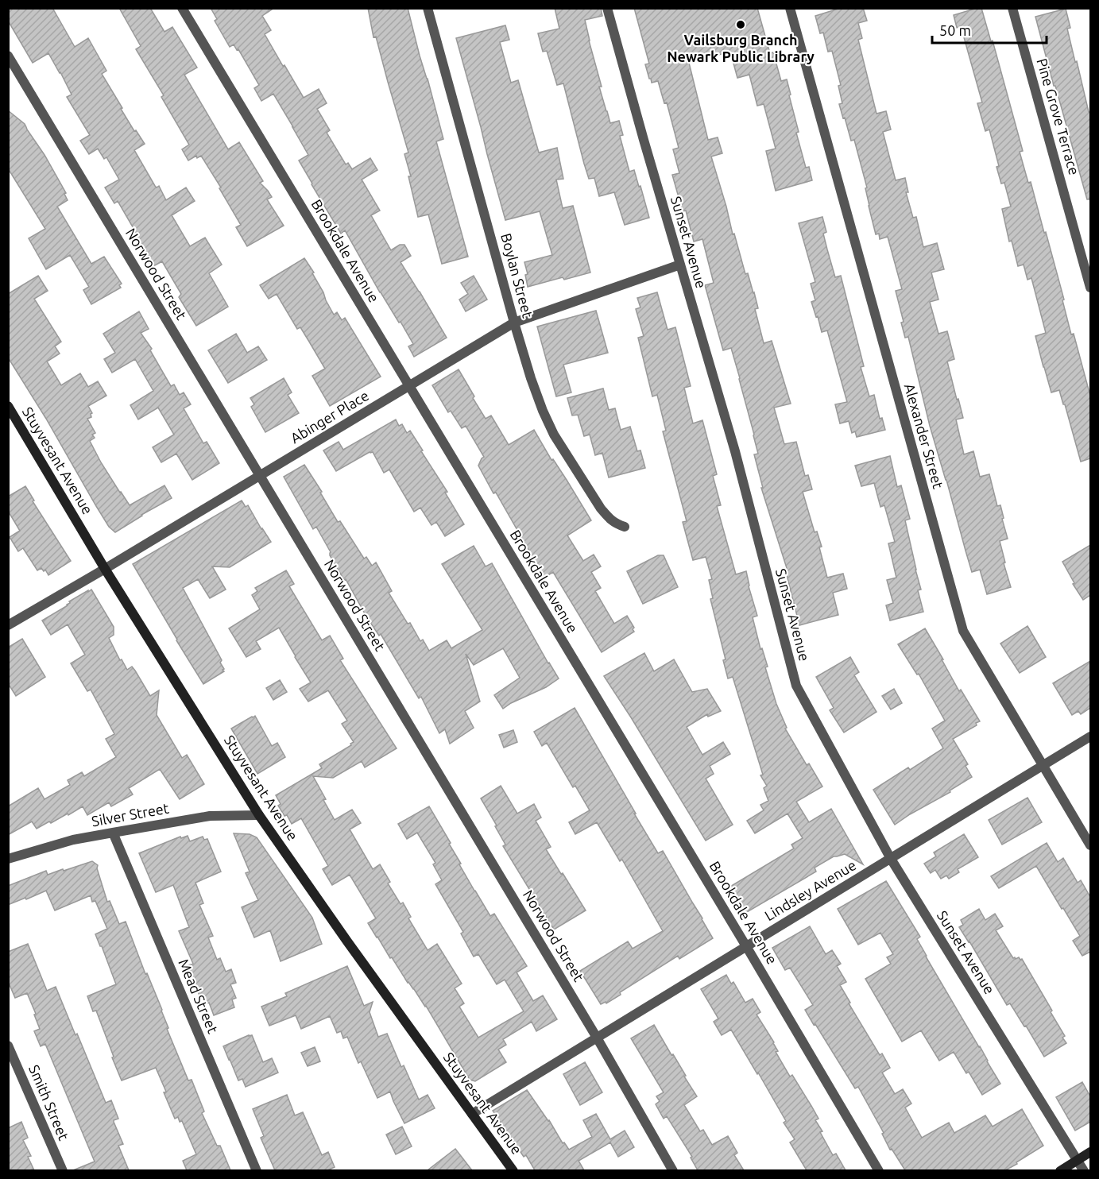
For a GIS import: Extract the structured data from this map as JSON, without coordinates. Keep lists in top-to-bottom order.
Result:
{
  "streets": {
    "main road": ["Stuyvesant Avenue"],
    "street": [
      "Pine Grove Terrace",
      "Sunset Avenue",
      "Brookdale Avenue",
      "Norwood Street",
      "Boylan Street",
      "Abinger Place",
      "Alexander Street",
      "Silver Street",
      "Lindsley Avenue",
      "Mead Street",
      "Smith Street"
    ]
  },
  "crossings": [
    ["Sunset Avenue", "Abinger Place"],
    ["Sunset Avenue", "Lindsley Avenue"],
    ["Brookdale Avenue", "Abinger Place"],
    ["Brookdale Avenue", "Lindsley Avenue"],
    ["Norwood Street", "Abinger Place"],
    ["Norwood Street", "Lindsley Avenue"],
    ["Boylan Street", "Abinger Place"],
    ["Abinger Place", "Stuyvesant Avenue"],
    ["Alexander Street", "Lindsley Avenue"],
    ["Stuyvesant Avenue", "Silver Street"],
    ["Stuyvesant Avenue", "Lindsley Avenue"],
    ["Silver Street", "Mead Street"]
  ],
  "places": ["Vailsburg Branch Newark Public Library"],
  "scale_bar": "50 m"
}
